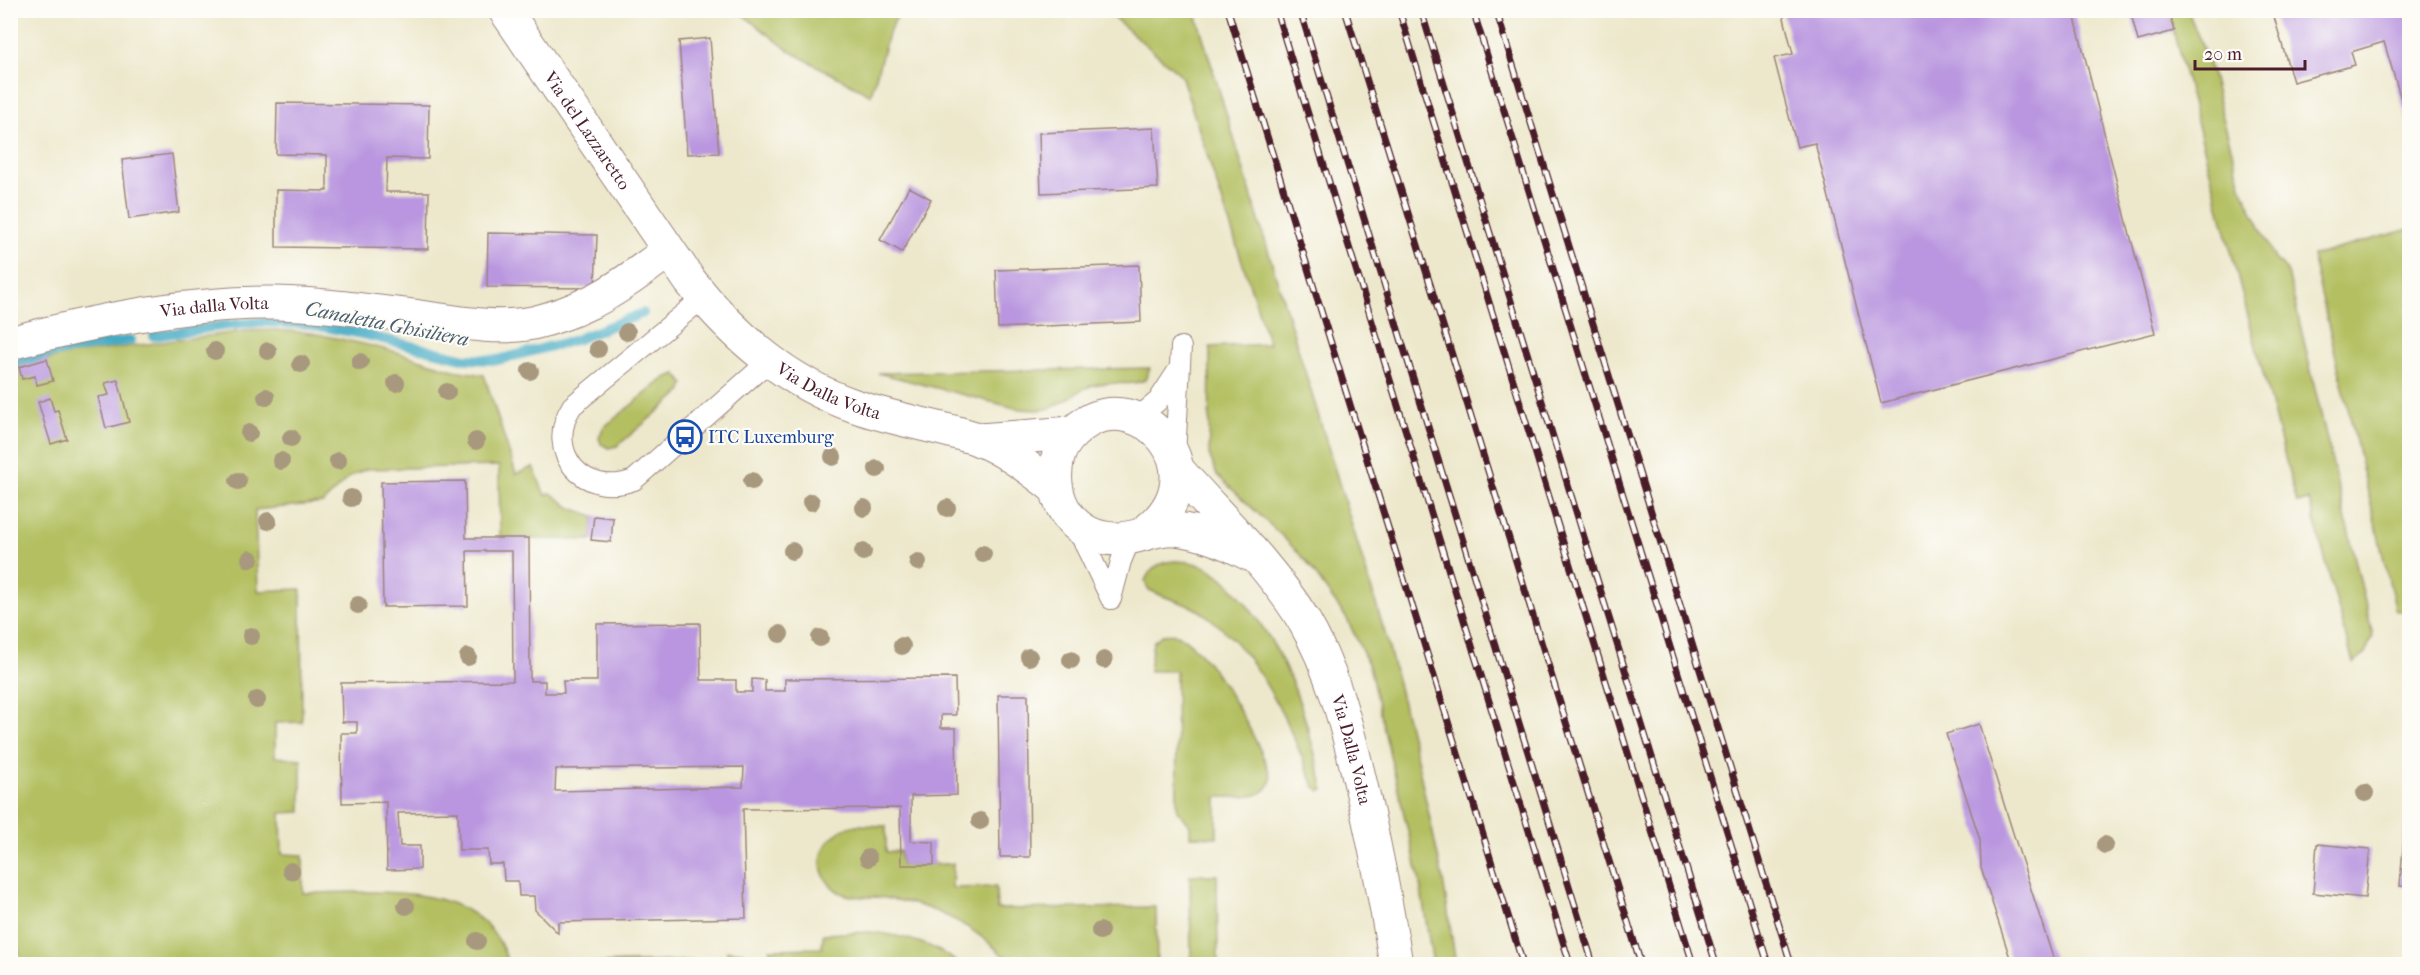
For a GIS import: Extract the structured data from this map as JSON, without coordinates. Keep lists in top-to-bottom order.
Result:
{
  "streets": {
    "street": ["Via del Lazzaretto", "Via dalla Volta", "Via Dalla Volta"]
  },
  "crossings": [
    ["Via del Lazzaretto", "Via dalla Volta"]
  ],
  "water": ["Canaletta Ghisiliera"],
  "places": {
    "bus stop": ["ITC Luxemburg"]
  },
  "scale_bar": "20 m"
}
